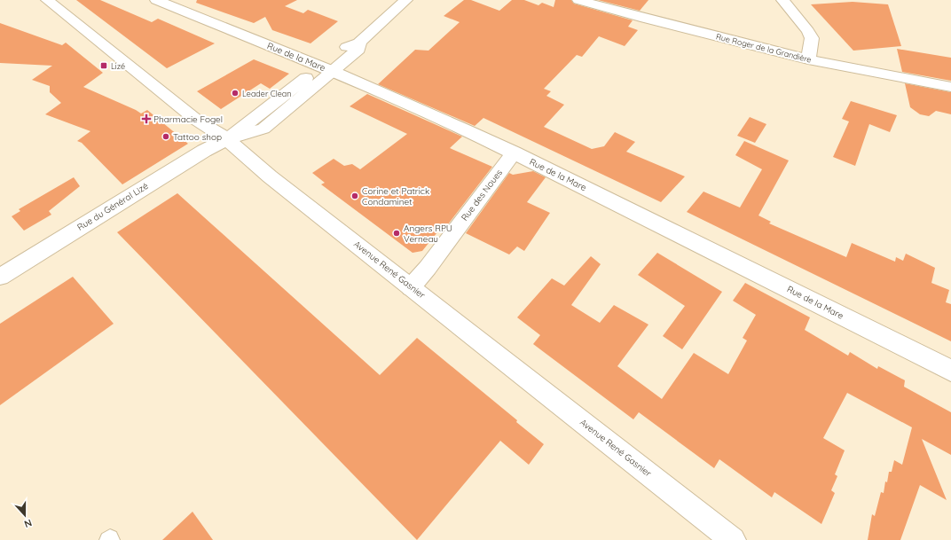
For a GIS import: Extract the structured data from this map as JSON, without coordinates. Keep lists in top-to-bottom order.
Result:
{
  "streets": {
    "street": [
      "Rue Roger de la Grandière",
      "Rue de la Mare",
      "Rue des Noues",
      "Rue du Général Lizé",
      "Avenue René Gasnier"
    ]
  },
  "crossings": [
    ["Rue de la Mare", "Rue des Noues"],
    ["Rue de la Mare", "Rue du Général Lizé"],
    ["Rue des Noues", "Avenue René Gasnier"],
    ["Rue du Général Lizé", "Avenue René Gasnier"]
  ],
  "places": {
    "transit": ["Lizé"],
    "other": [
      "Leader Clean",
      "Tattoo shop",
      "Corine et Patrick Condaminet",
      "Angers RPU Verneau"
    ],
    "health": ["Pharmacie Fogel"]
  },
  "north": "bottom"
}
